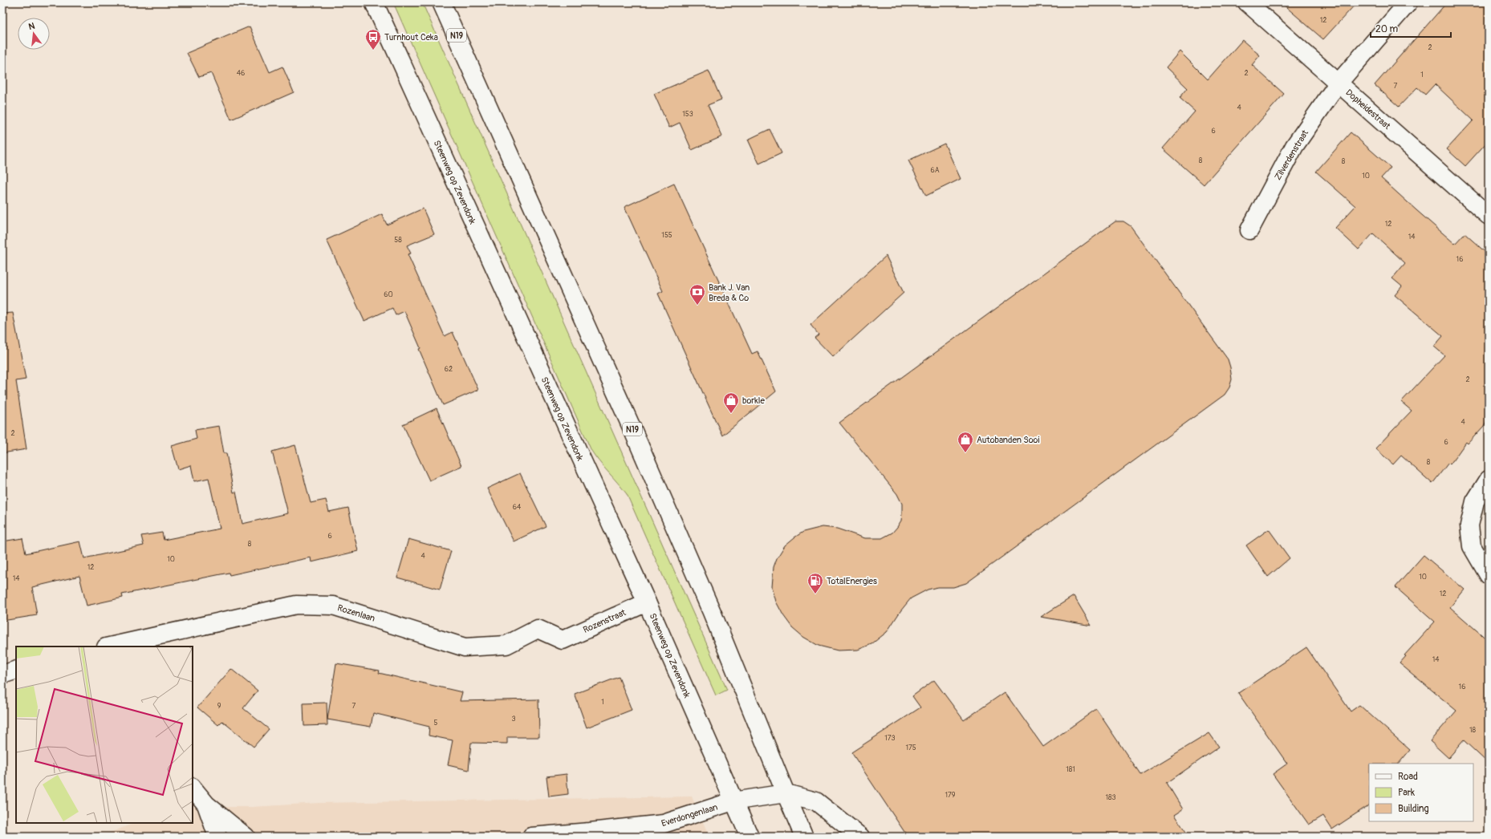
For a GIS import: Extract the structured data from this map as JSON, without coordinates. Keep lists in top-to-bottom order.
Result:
{
  "streets": {
    "main road": [
      "N19",
      "Dopheidestraat",
      "Zilverdenstraat",
      "Steenweg op Zevendonk",
      "Rozenlaan",
      "Rozenstraat",
      "Everdongenlaan"
    ]
  },
  "crossings": [
    ["N19", "Everdongenlaan"],
    ["Dopheidestraat", "Zilverdenstraat"],
    ["Steenweg op Zevendonk", "Rozenstraat"],
    ["Steenweg op Zevendonk", "Everdongenlaan"],
    ["Rozenlaan", "Rozenstraat"]
  ],
  "places": {
    "bus stop": ["Turnhout Ceka"],
    "bank": ["Bank J. Van Breda & Co"],
    "shop": ["borkle", "Autobanden Sooi"],
    "fuel station": ["TotalEnergies"]
  },
  "house_numbers": [
    "12",
    "2",
    "46",
    "2",
    "1",
    "7",
    "4",
    "153",
    "6",
    "8",
    "8",
    "6A",
    "10",
    "12",
    "155",
    "14",
    "58",
    "16",
    "60",
    "62",
    "2",
    "4",
    "2",
    "6",
    "8",
    "64",
    "6",
    "8",
    "4",
    "10",
    "12",
    "10",
    "14",
    "12",
    "14",
    "16",
    "1",
    "9",
    "7",
    "3",
    "5",
    "18",
    "173",
    "175",
    "181",
    "179",
    "183"
  ],
  "legend": ["Road", "Park", "Building"],
  "scale_bar": "20 m",
  "north": "top"
}
